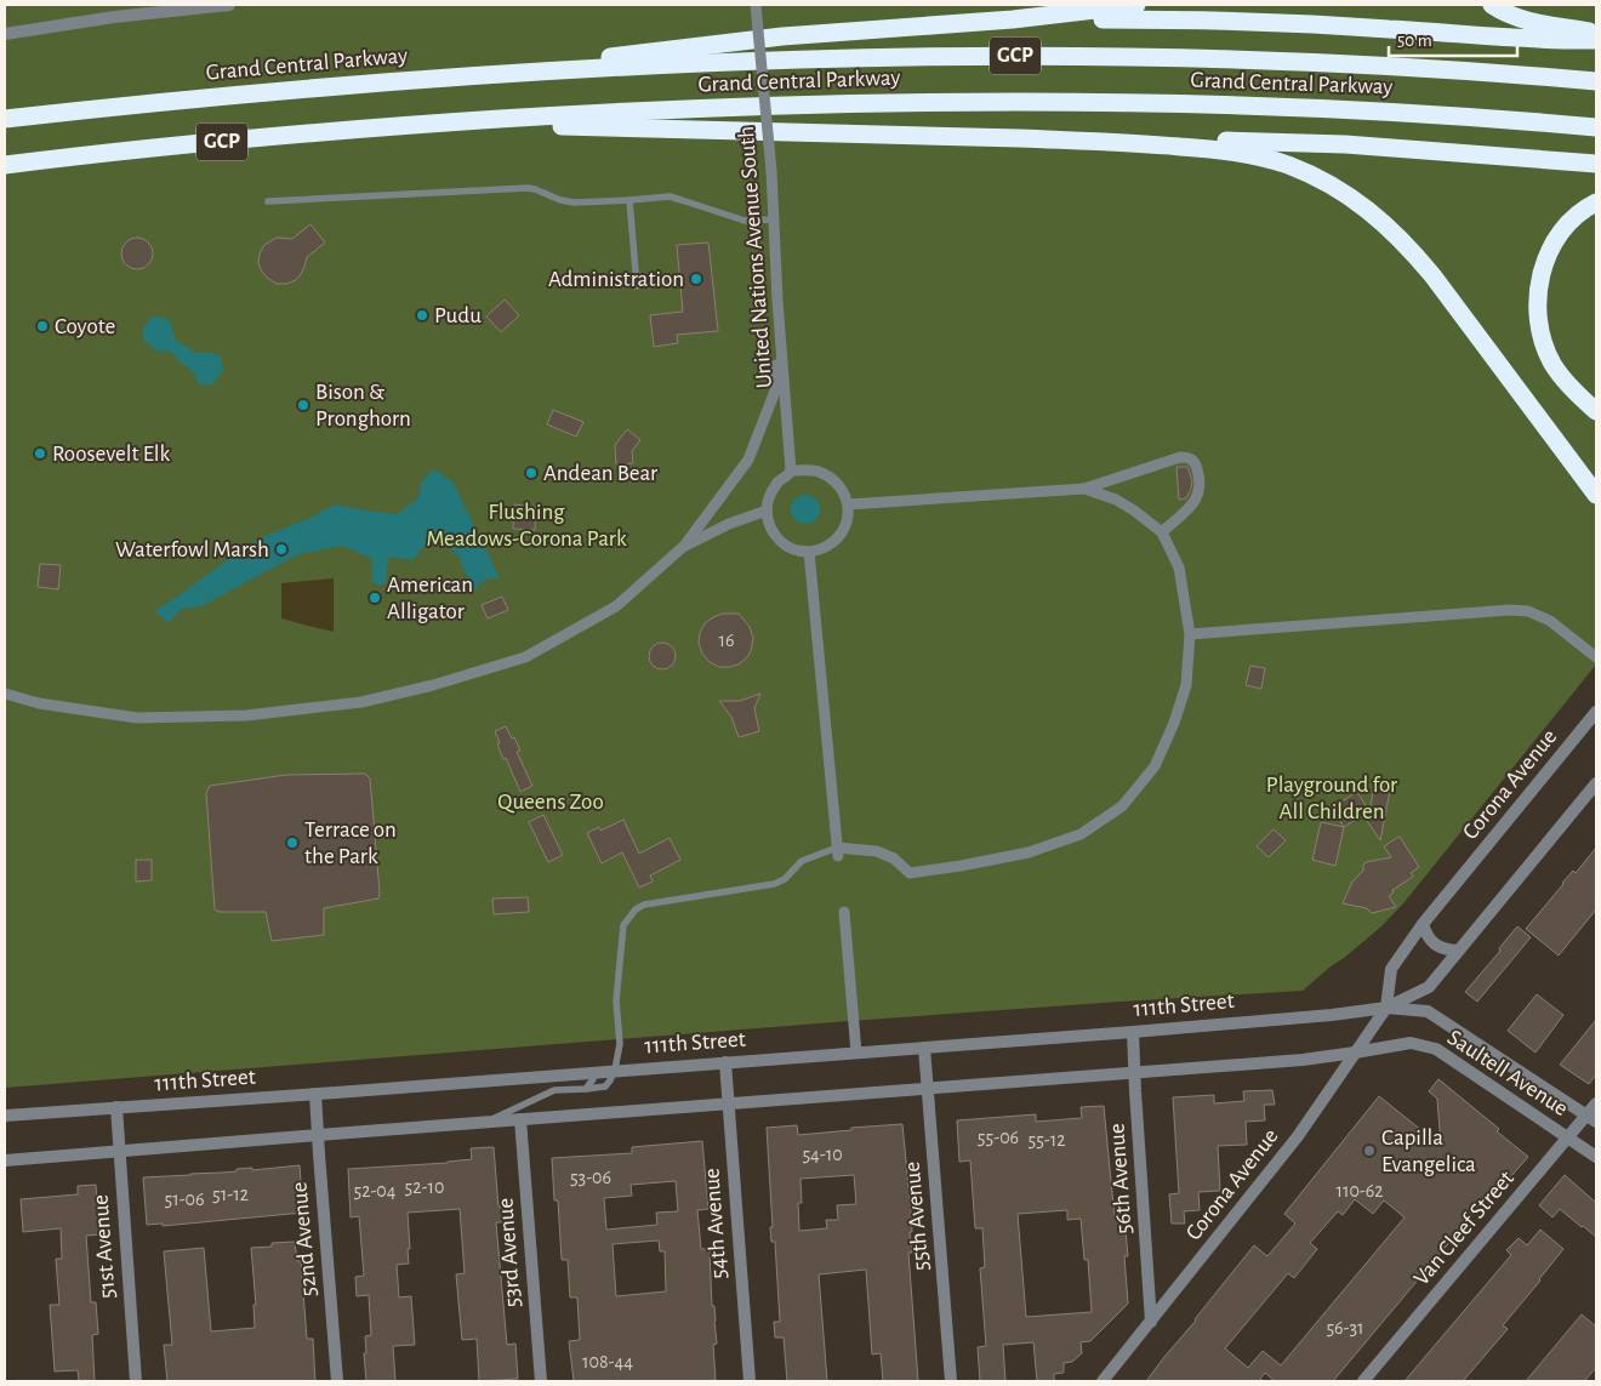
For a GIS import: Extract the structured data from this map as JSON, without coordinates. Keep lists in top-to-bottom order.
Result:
{
  "streets": {
    "highway": ["GCP", "Grand Central Parkway"],
    "street": [
      "United Nations Avenue South",
      "Corona Avenue",
      "111th Street",
      "Saultell Avenue",
      "56th Avenue",
      "55th Avenue",
      "54th Avenue",
      "Van Cleef Street",
      "52nd Avenue",
      "51st Avenue",
      "53rd Avenue"
    ]
  },
  "crossings": [
    ["Corona Avenue", "111th Street"],
    ["Corona Avenue", "Saultell Avenue"],
    ["Corona Avenue", "56th Avenue"],
    ["111th Street", "Saultell Avenue"],
    ["111th Street", "56th Avenue"],
    ["111th Street", "55th Avenue"],
    ["111th Street", "54th Avenue"],
    ["111th Street", "52nd Avenue"],
    ["111th Street", "51st Avenue"],
    ["Saultell Avenue", "Van Cleef Street"]
  ],
  "parks": ["Flushing Meadows-Corona Park", "Playground for All Children", "Queens Zoo"],
  "places": [
    "Administration",
    "Pudu",
    "Coyote",
    "Bison & Pronghorn",
    "Roosevelt Elk",
    "Andean Bear",
    "Waterfowl Marsh",
    "American Alligator",
    "Terrace on the Park",
    "Capilla Evangelica"
  ],
  "house_numbers": [
    "16",
    "55-06",
    "55-12",
    "54-10",
    "53-06",
    "52-10",
    "52-04",
    "110-62",
    "51-12",
    "51-06",
    "56-31",
    "108-44"
  ],
  "scale_bar": "50 m"
}
